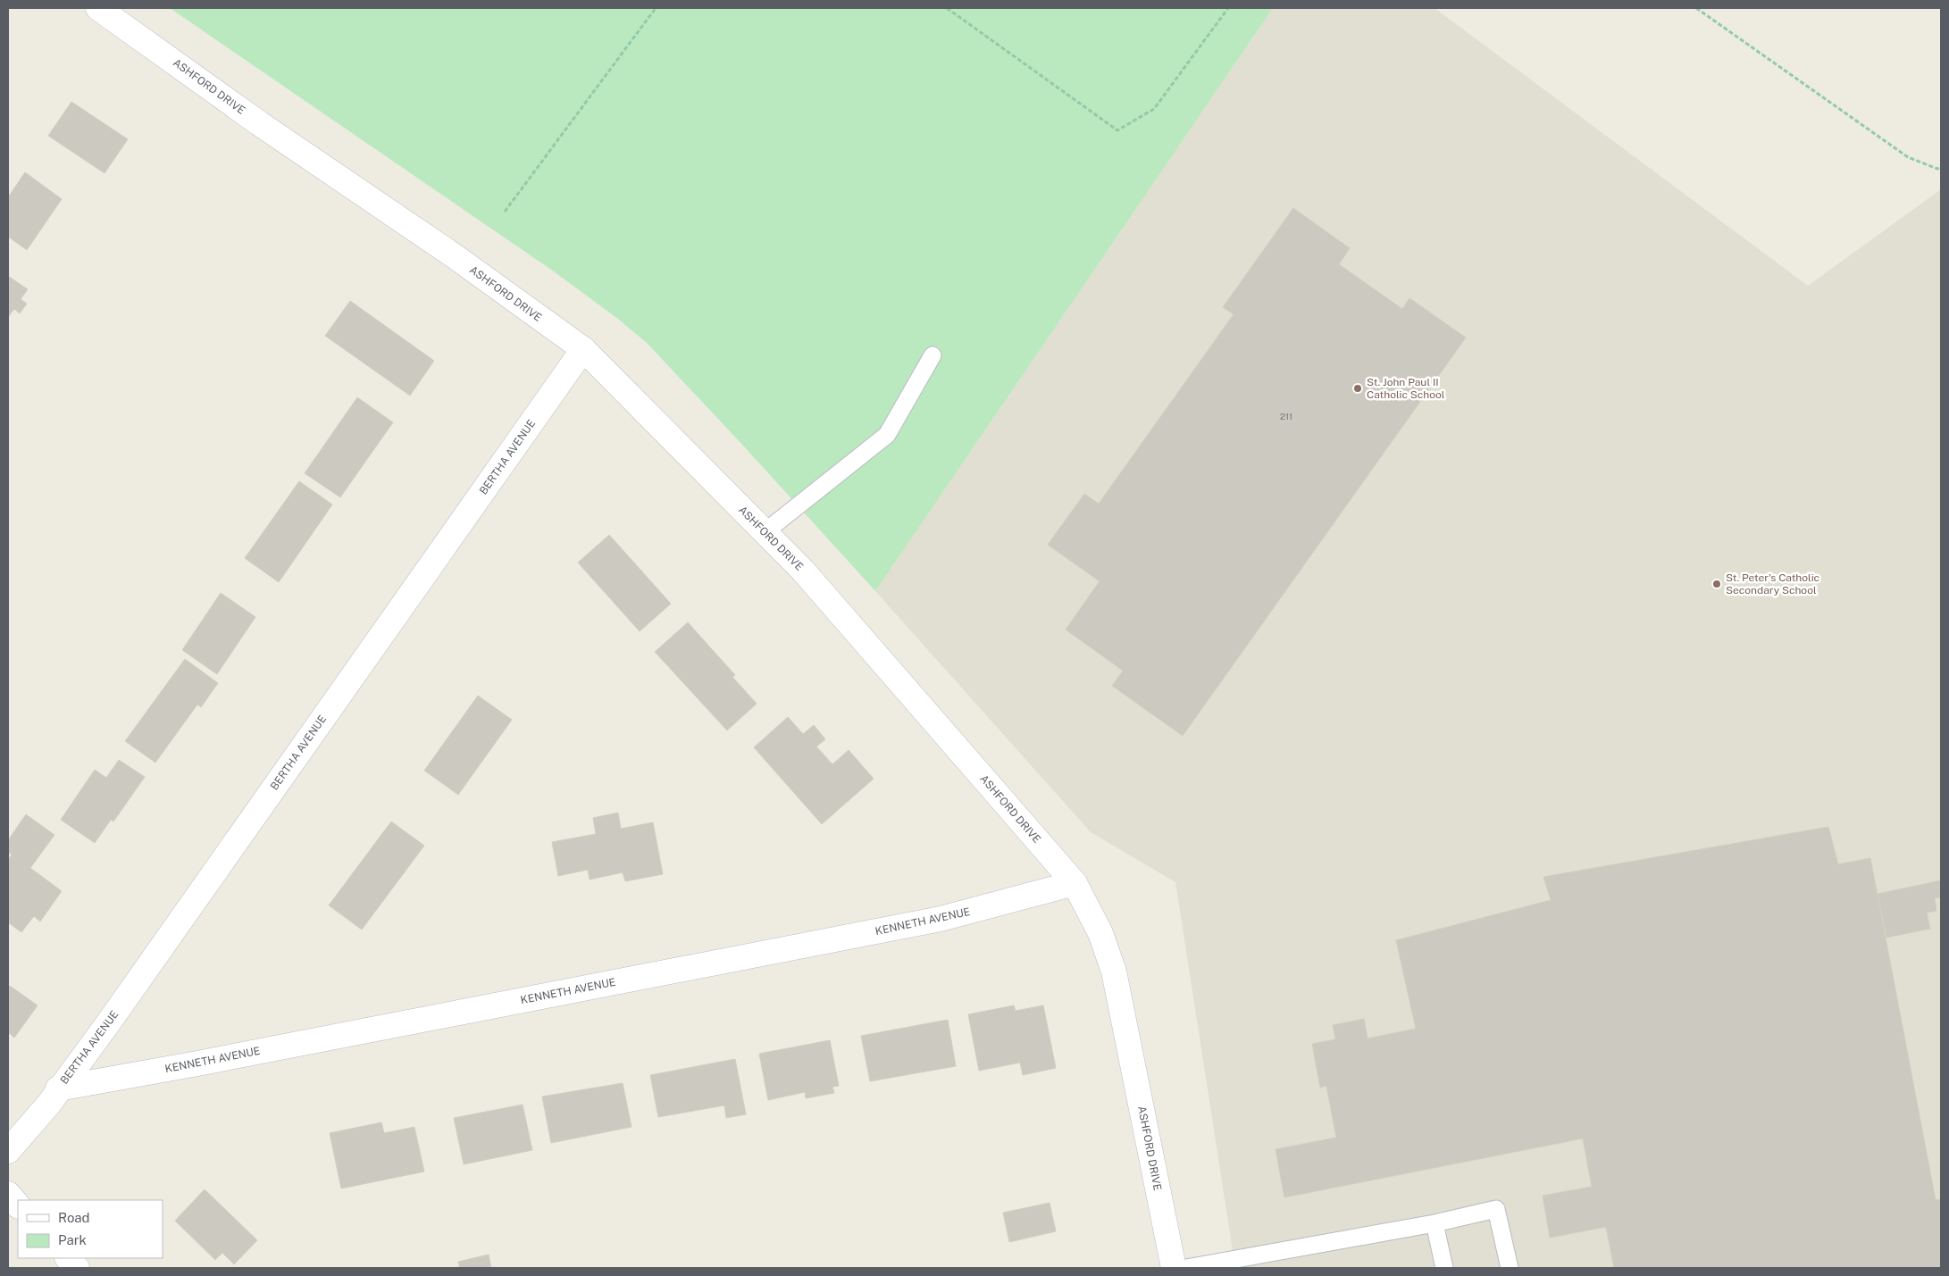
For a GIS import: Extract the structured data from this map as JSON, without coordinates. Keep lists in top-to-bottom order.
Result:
{
  "streets": {
    "street": ["ASHFORD DRIVE", "BERTHA AVENUE", "KENNETH AVENUE"]
  },
  "crossings": [
    ["ASHFORD DRIVE", "BERTHA AVENUE"],
    ["ASHFORD DRIVE", "KENNETH AVENUE"],
    ["BERTHA AVENUE", "KENNETH AVENUE"]
  ],
  "places": ["St. John Paul II Catholic School", "St. Peter's Catholic Secondary School"],
  "house_numbers": ["211"],
  "legend": ["Road", "Park"]
}
